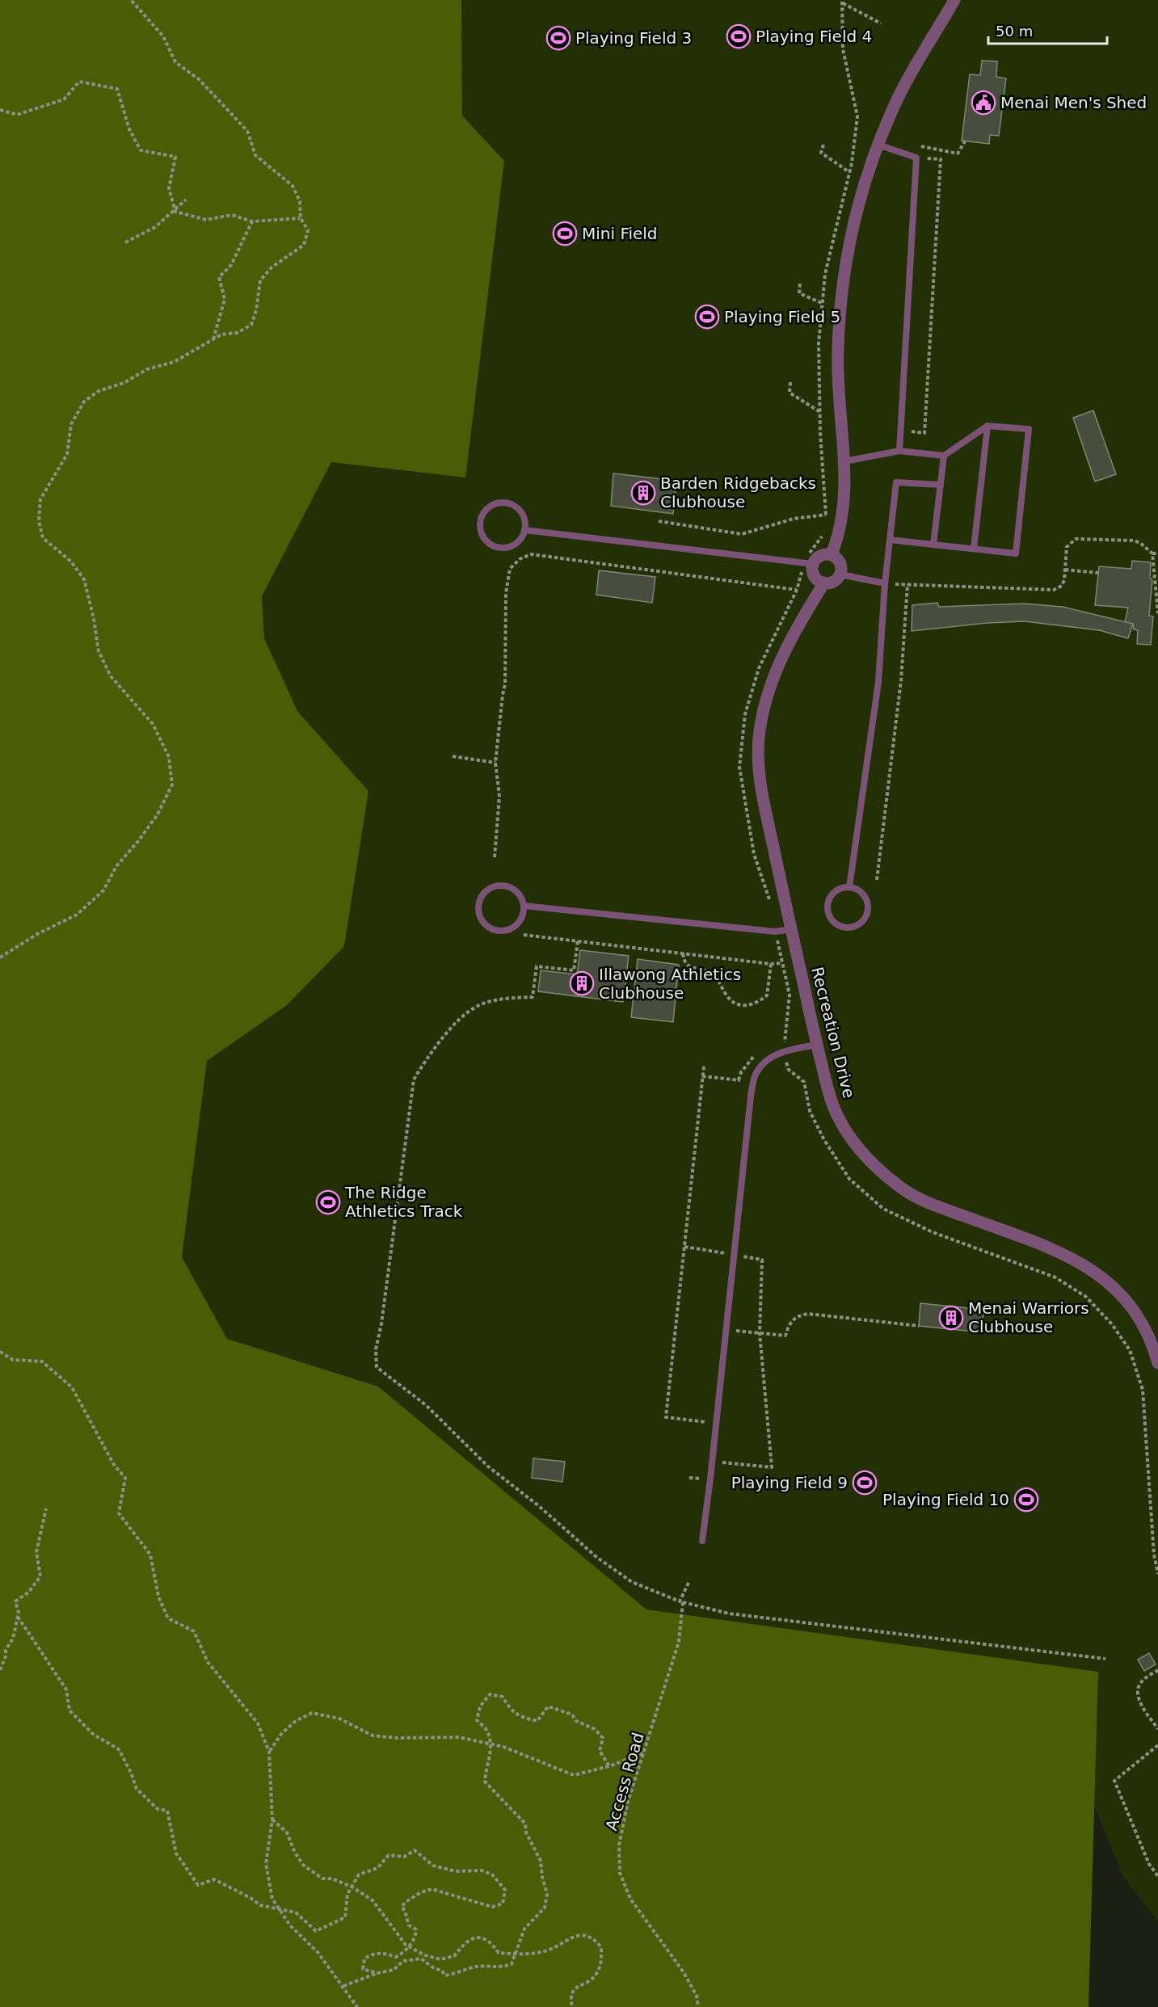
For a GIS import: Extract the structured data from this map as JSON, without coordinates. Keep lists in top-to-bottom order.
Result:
{
  "streets": {
    "street": ["Recreation Drive"],
    "path": ["Access Road"]
  },
  "places": {
    "sports": [
      "Playing Field 4",
      "Playing Field 3",
      "Mini Field",
      "Playing Field 5",
      "The Ridge Athletics Track",
      "Playing Field 9",
      "Playing Field 10"
    ],
    "public building": ["Menai Men's Shed"],
    "building": ["Barden Ridgebacks Clubhouse", "Illawong Athletics Clubhouse", "Menai Warriors Clubhouse"]
  },
  "scale_bar": "50 m"
}
